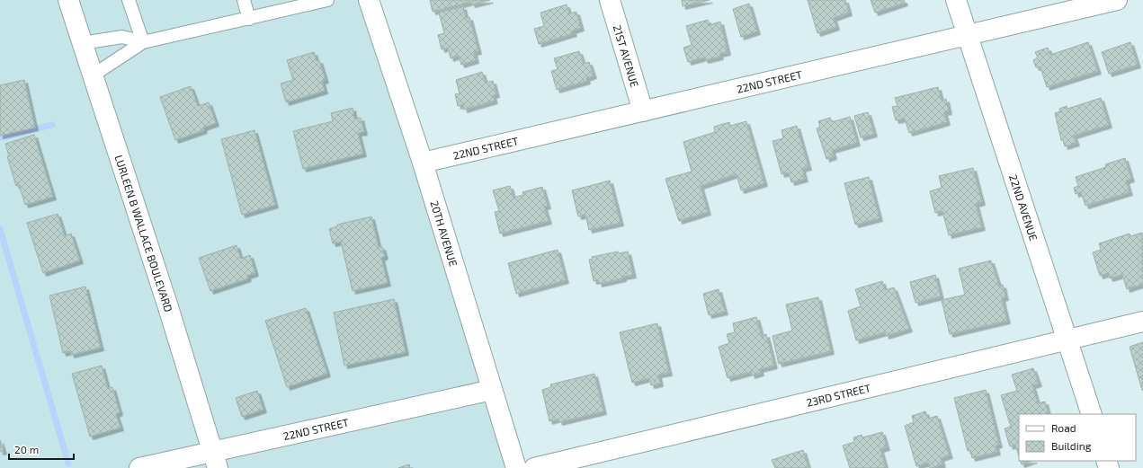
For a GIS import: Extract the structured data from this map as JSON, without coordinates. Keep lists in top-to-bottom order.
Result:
{
  "streets": {
    "main road": [
      "21ST AVENUE",
      "22ND STREET",
      "22ND AVENUE",
      "LURLEEN B WALLACE BOULEVARD",
      "20TH AVENUE",
      "23RD STREET"
    ]
  },
  "crossings": [
    ["21ST AVENUE", "22ND STREET"],
    ["22ND STREET", "22ND AVENUE"],
    ["22ND STREET", "LURLEEN B WALLACE BOULEVARD"],
    ["22ND STREET", "20TH AVENUE"],
    ["22ND AVENUE", "23RD STREET"]
  ],
  "legend": ["Road", "Building"],
  "scale_bar": "20 m"
}
